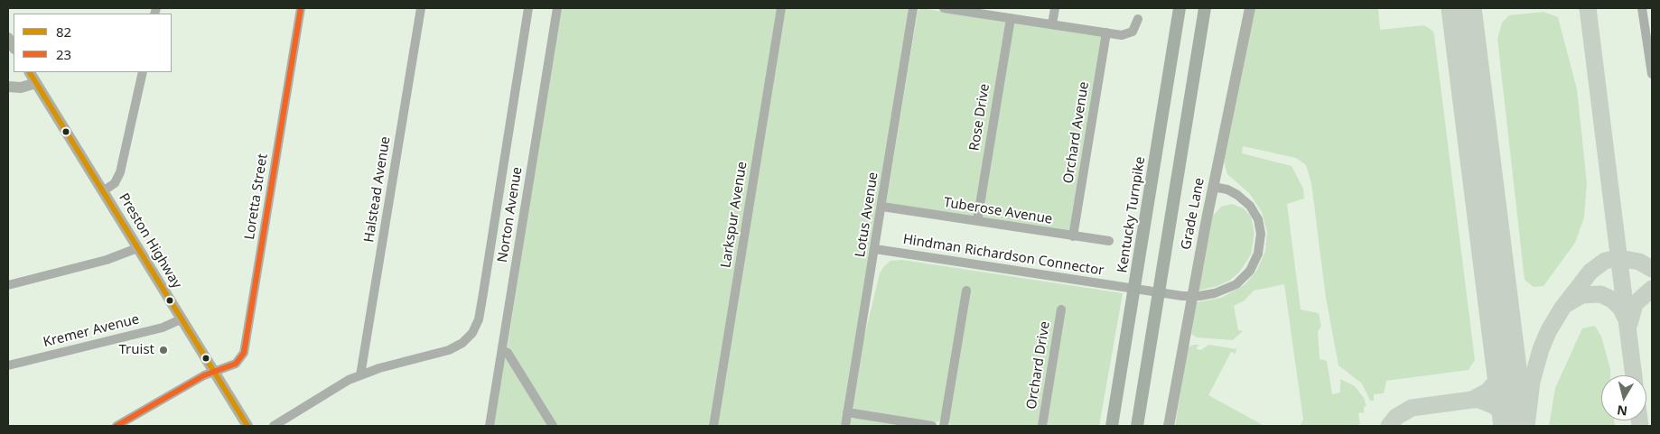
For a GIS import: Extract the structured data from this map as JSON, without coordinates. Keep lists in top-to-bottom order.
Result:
{
  "streets": {
    "highway": ["Kentucky Turnpike"],
    "main road": ["Grade Lane", "Preston Highway"],
    "street": [
      "Rose Drive",
      "Orchard Avenue",
      "Halstead Avenue",
      "Loretta Street",
      "Tuberose Avenue",
      "Norton Avenue",
      "Larkspur Avenue",
      "Lotus Avenue",
      "Hindman Richardson Connector",
      "Kremer Avenue",
      "Orchard Drive"
    ]
  },
  "crossings": [
    ["Rose Drive", "Tuberose Avenue"],
    ["Orchard Avenue", "Tuberose Avenue"],
    ["Halstead Avenue", "Norton Avenue"],
    ["Loretta Street", "Preston Highway"],
    ["Tuberose Avenue", "Lotus Avenue"],
    ["Grade Lane", "Hindman Richardson Connector"],
    ["Lotus Avenue", "Hindman Richardson Connector"],
    ["Preston Highway", "Kremer Avenue"]
  ],
  "places": ["Truist"],
  "lines": ["transit line 23", "transit line 82"],
  "legend": ["82", "23"],
  "north": "bottom"
}
